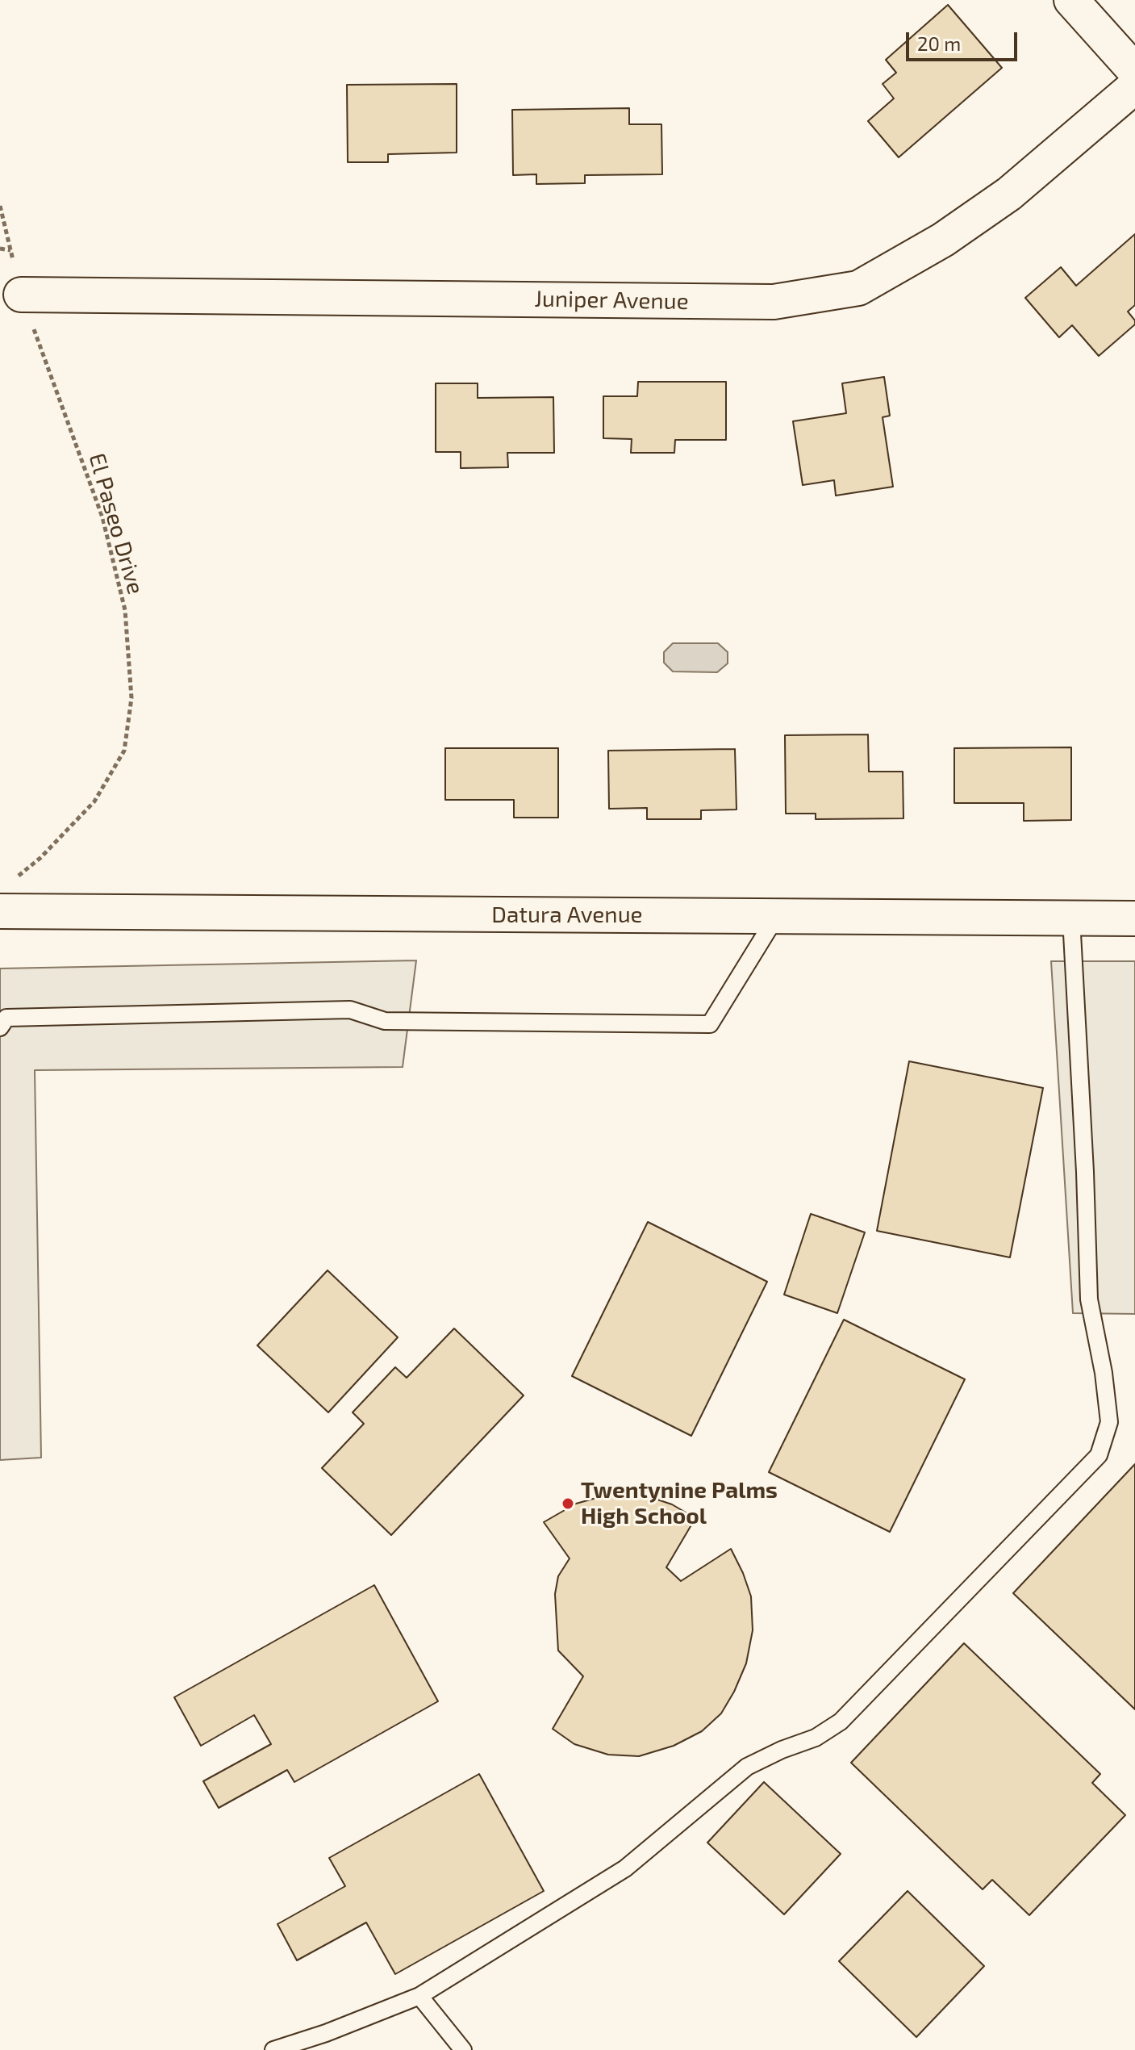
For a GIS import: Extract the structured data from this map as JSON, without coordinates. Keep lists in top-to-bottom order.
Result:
{
  "streets": {
    "street": ["Juniper Avenue", "Datura Avenue"],
    "path": ["El Paseo Drive"]
  },
  "crossings": [
    ["Juniper Avenue", "El Paseo Drive"],
    ["El Paseo Drive", "Datura Avenue"]
  ],
  "places": ["Twentynine Palms High School"],
  "scale_bar": "20 m"
}
